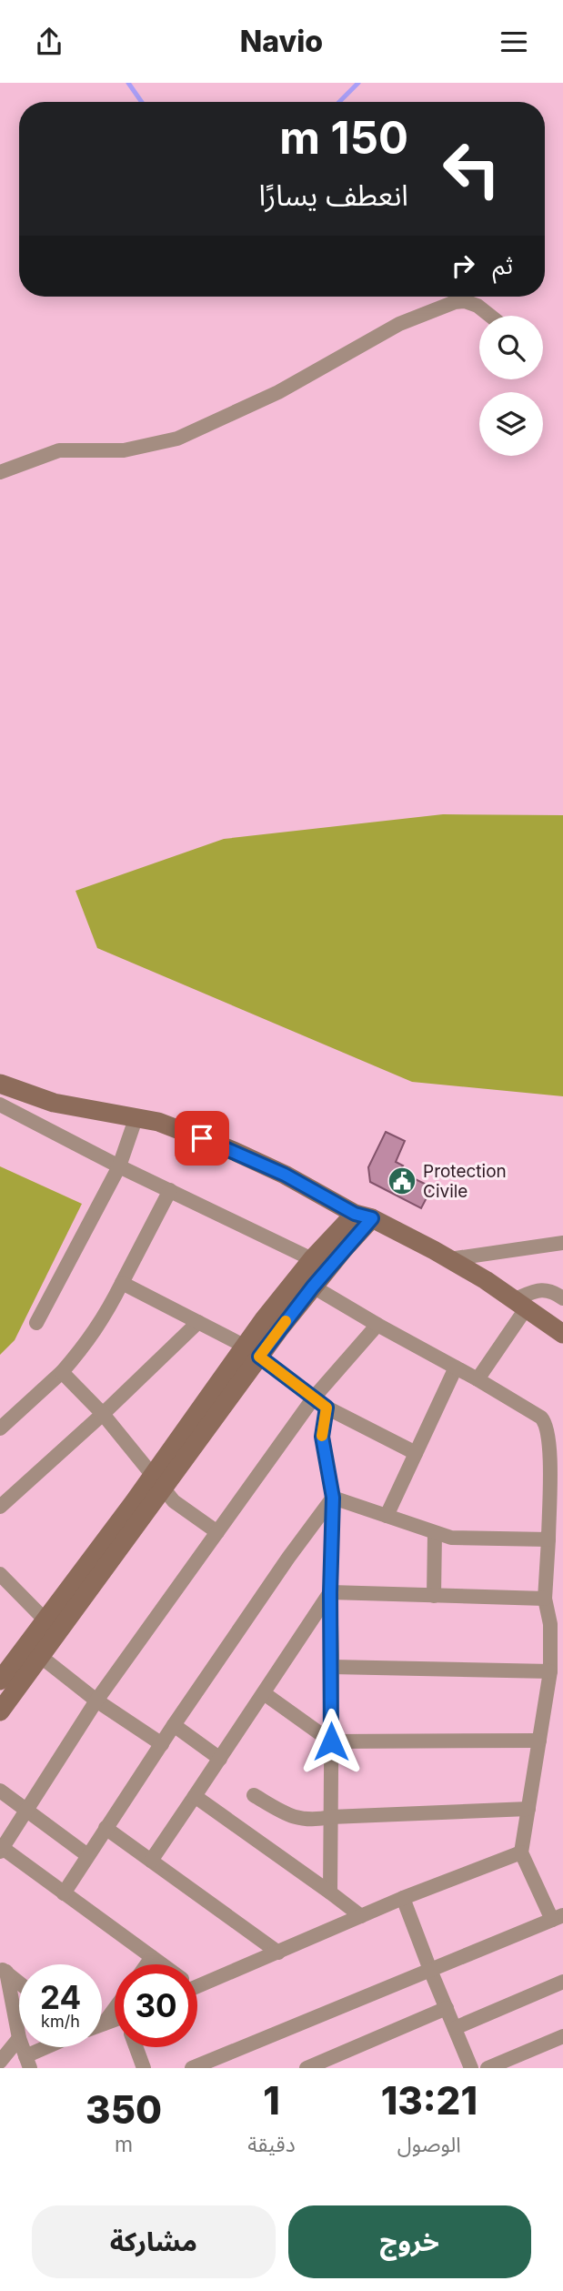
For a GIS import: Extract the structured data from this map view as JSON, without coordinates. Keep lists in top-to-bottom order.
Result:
{
  "places": {
    "public building": ["Protection Civile"]
  },
  "page": {
    "header": "Navio",
    "turn": ["150 m", "انعطف يسارًا"],
    "then": "ثم",
    "speed": "24 km/h",
    "limit": "30",
    "eta": [
      "13:21",
      "الوصول",
      "1",
      "دقيقة",
      "350",
      "m"
    ],
    "buttons": ["خروج", "مشاركة"]
  }
}
